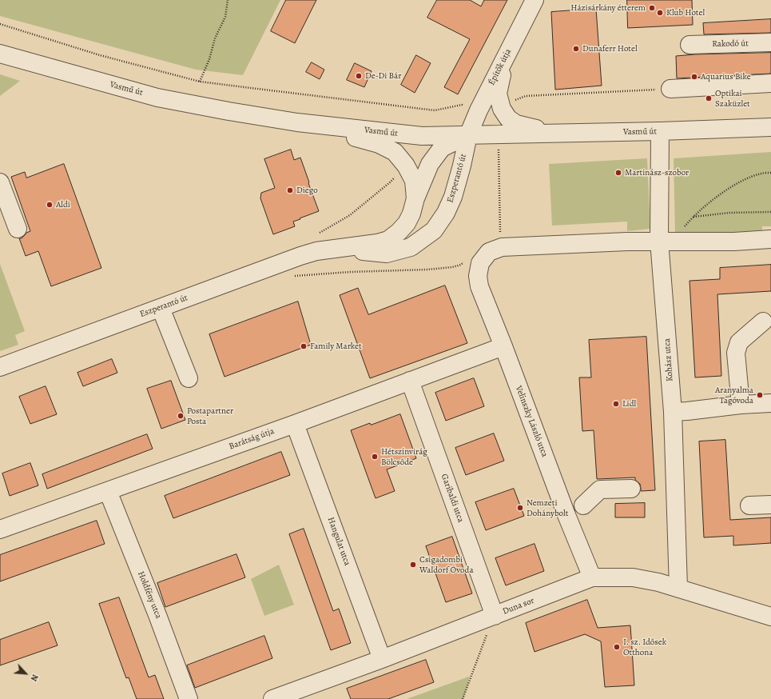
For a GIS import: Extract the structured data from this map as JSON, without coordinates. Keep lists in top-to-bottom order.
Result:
{
  "streets": {
    "street": [
      "Rakodó út",
      "Építők útja",
      "Vasmű út",
      "Eszperantó út",
      "Kohász utca",
      "Velinszky László utca",
      "Barátság útja",
      "Garibaldi utca",
      "Hangulat utca",
      "Holdfény utca",
      "Duna sor"
    ]
  },
  "crossings": [
    ["Építők útja", "Vasmű út"],
    ["Építők útja", "Eszperantó út"],
    ["Vasmű út", "Eszperantó út"],
    ["Vasmű út", "Kohász utca"],
    ["Kohász utca", "Velinszky László utca"],
    ["Kohász utca", "Duna sor"],
    ["Velinszky László utca", "Barátság útja"],
    ["Velinszky László utca", "Duna sor"],
    ["Barátság útja", "Garibaldi utca"],
    ["Barátság útja", "Hangulat utca"],
    ["Barátság útja", "Holdfény utca"],
    ["Garibaldi utca", "Duna sor"],
    ["Hangulat utca", "Duna sor"]
  ],
  "places": [
    "Házisárkány étterem",
    "Klub Hotel",
    "Dunaferr Hotel",
    "De-Di Bár",
    "Aquarius Bike",
    "Optikai Szaküzlet",
    "Martinász-szobor",
    "Diego",
    "Aldi",
    "Family Market",
    "Aranyalma Tagóvoda",
    "Lidl",
    "Postapartner Posta",
    "Hétszínvirág Bölcsőde",
    "Nemzeti Dohánybolt",
    "Csigadombi Waldorf Óvoda",
    "I. sz. Idősek Otthona"
  ],
  "north": "bottom right"
}
